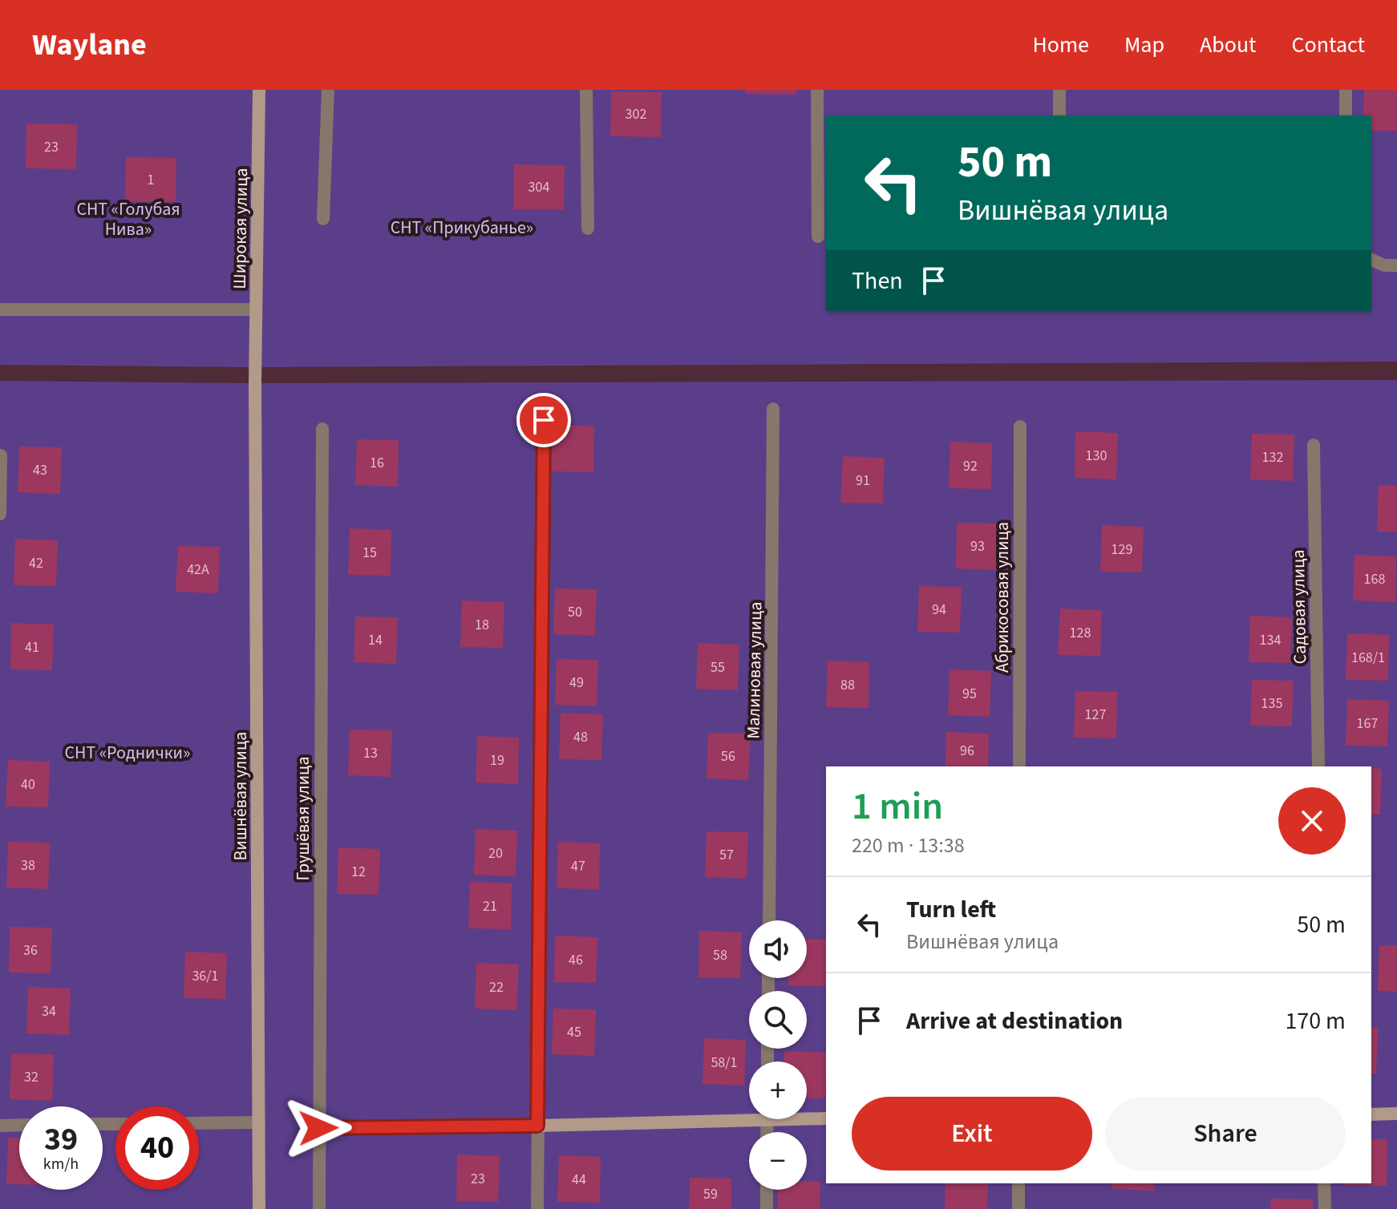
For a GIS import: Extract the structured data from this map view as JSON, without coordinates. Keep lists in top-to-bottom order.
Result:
{
  "streets": {
    "street": [
      "Широкая улица",
      "Абрикосовая улица",
      "Садовая улица",
      "Малиновая улица",
      "Вишнёвая улица",
      "Грушёвая улица"
    ]
  },
  "crossings": [
    ["Широкая улица", "Вишнёвая улица"]
  ],
  "parks": ["СНТ «Голубая Нива»", "СНТ «Прикубанье»", "СНТ «Роднички»"],
  "house_numbers": [
    "302",
    "23",
    "1",
    "304",
    "130",
    "132",
    "16",
    "92",
    "43",
    "91",
    "93",
    "129",
    "15",
    "42",
    "42А",
    "168",
    "94",
    "50",
    "18",
    "128",
    "14",
    "134",
    "41",
    "168/1",
    "55",
    "49",
    "88",
    "95",
    "135",
    "127",
    "167",
    "48",
    "96",
    "13",
    "56",
    "19",
    "40",
    "20",
    "57",
    "38",
    "47",
    "12",
    "21",
    "36",
    "58",
    "46",
    "36/1",
    "22",
    "34",
    "45",
    "58/1",
    "32",
    "23",
    "44",
    "59"
  ],
  "page": {
    "header": "Waylane",
    "nav": [
      "Home",
      "Map",
      "About",
      "Contact"
    ],
    "turn": ["50 m", "Вишнёвая улица"],
    "then": "Then",
    "heading": ["1 min", "220 m · 13:38"],
    "list": [
      {
        "name": "Turn left",
        "note": "Вишнёвая улица",
        "value": "50 m"
      },
      {
        "name": "Arrive at destination",
        "value": "170 m"
      }
    ],
    "map_buttons": ["+", "−"],
    "buttons": ["Exit", "Share"],
    "speed": "39 km/h",
    "limit": "40"
  }
}
